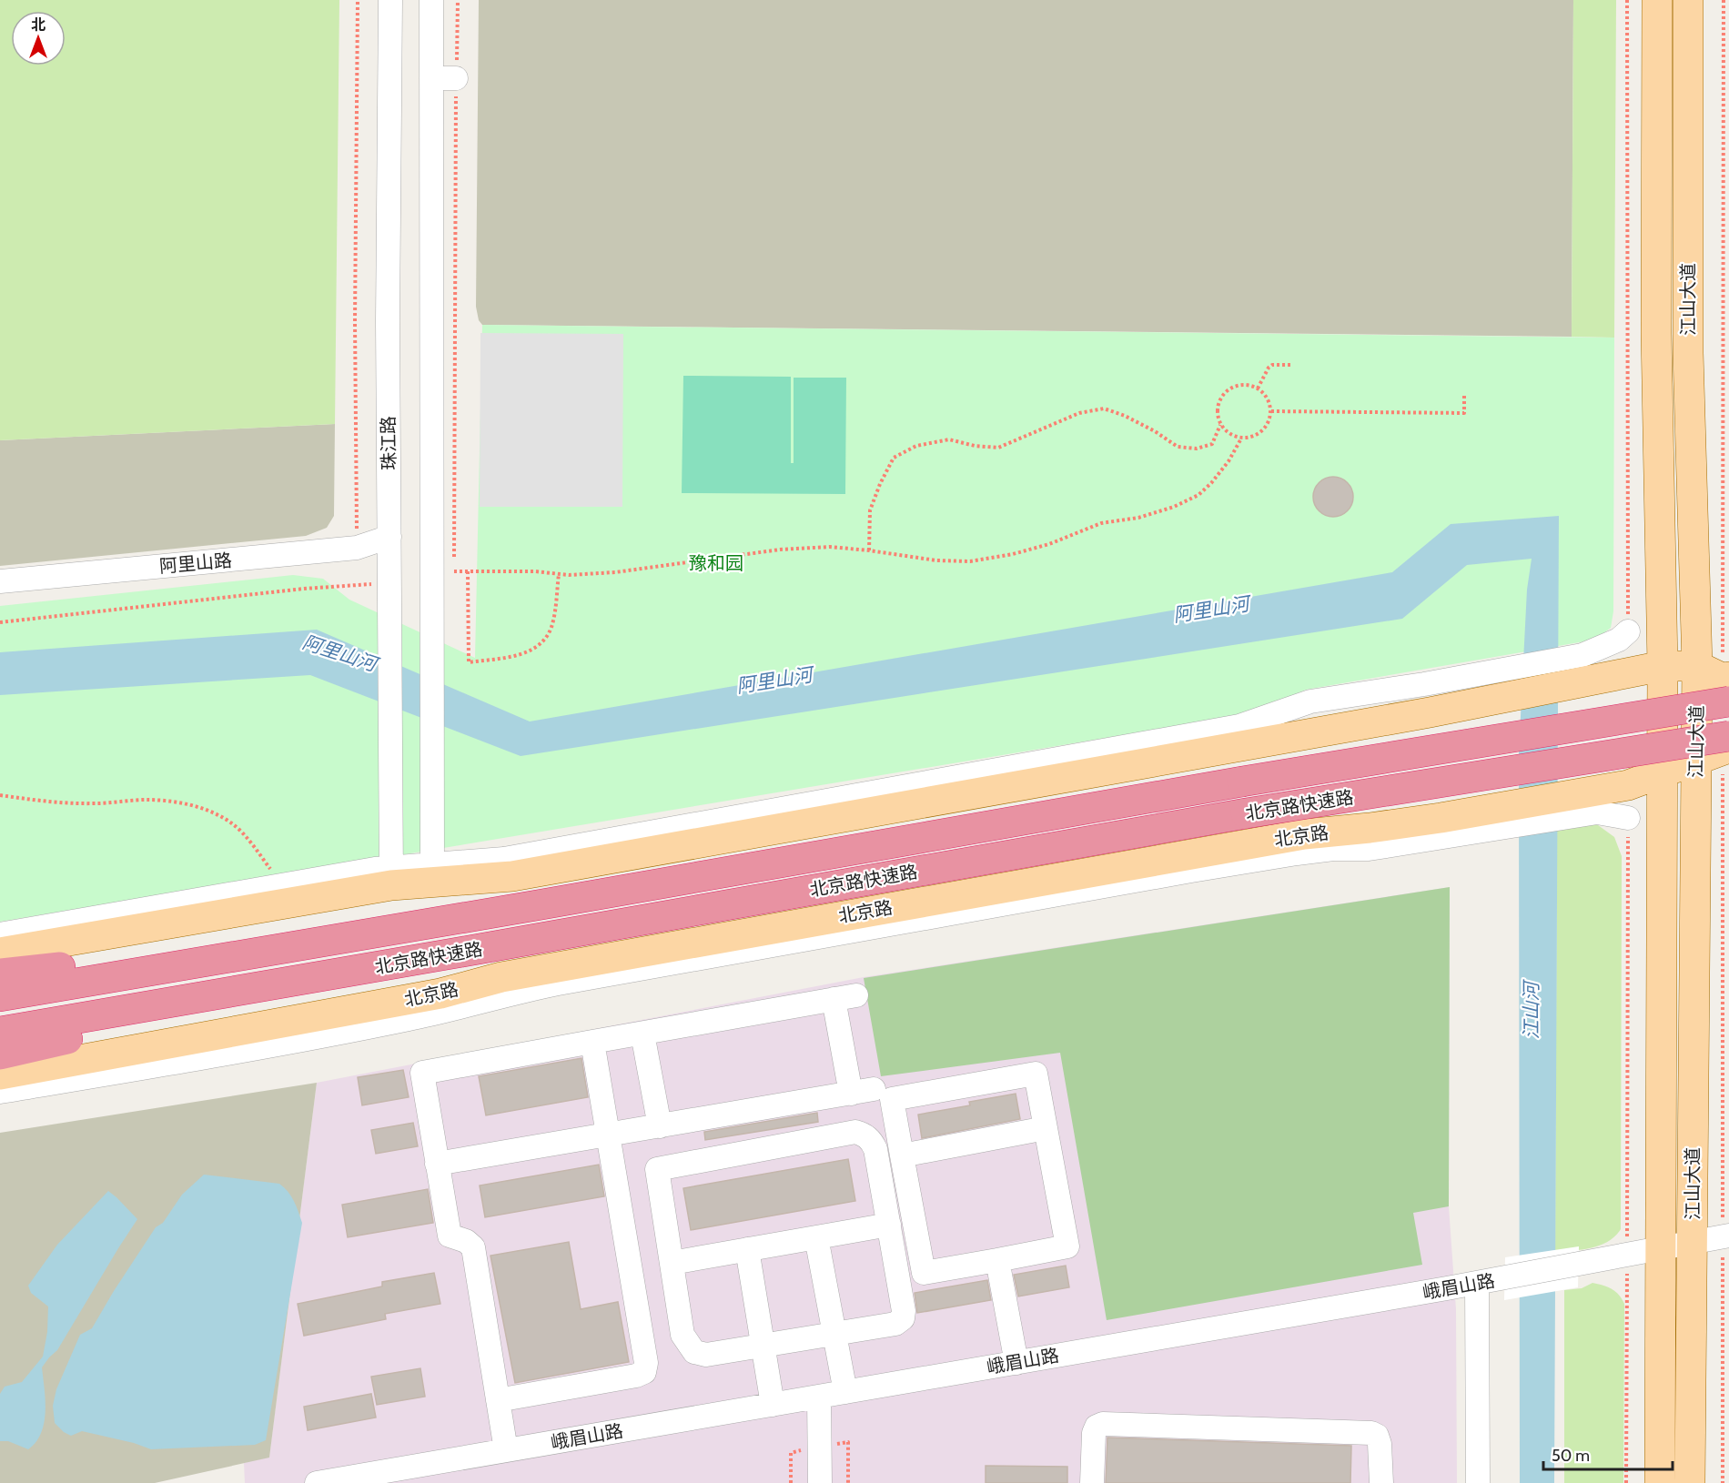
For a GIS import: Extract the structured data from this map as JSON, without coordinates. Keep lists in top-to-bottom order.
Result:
{
  "streets": {
    "highway": ["北京路快速路"],
    "main road": ["江山大道", "北京路"],
    "street": ["珠江路", "阿里山路", "峨眉山路"]
  },
  "crossings": [
    ["江山大道", "北京路"],
    ["江山大道", "峨眉山路"],
    ["珠江路", "阿里山路"]
  ],
  "water": ["阿里山河", "江山河"],
  "parks": ["豫和园"],
  "scale_bar": "50 m",
  "north": "top"
}
